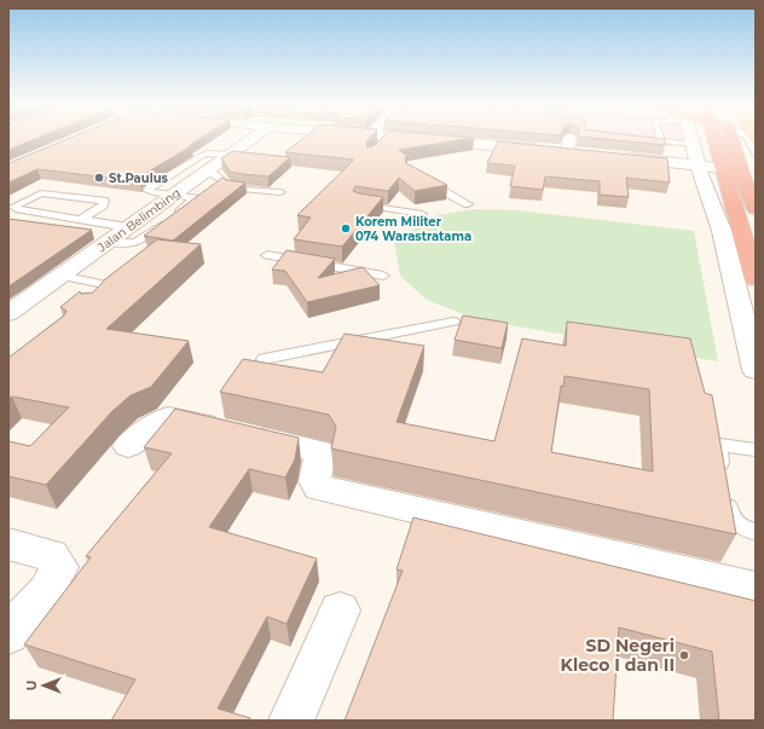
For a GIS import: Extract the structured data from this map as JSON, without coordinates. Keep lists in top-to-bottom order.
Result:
{
  "streets": {
    "street": ["Jalan Belimbing"]
  },
  "places": ["St.Paulus", "Korem Militer 074 Warastratama", "SD Negeri Kleco I dan II"],
  "north": "left"
}
